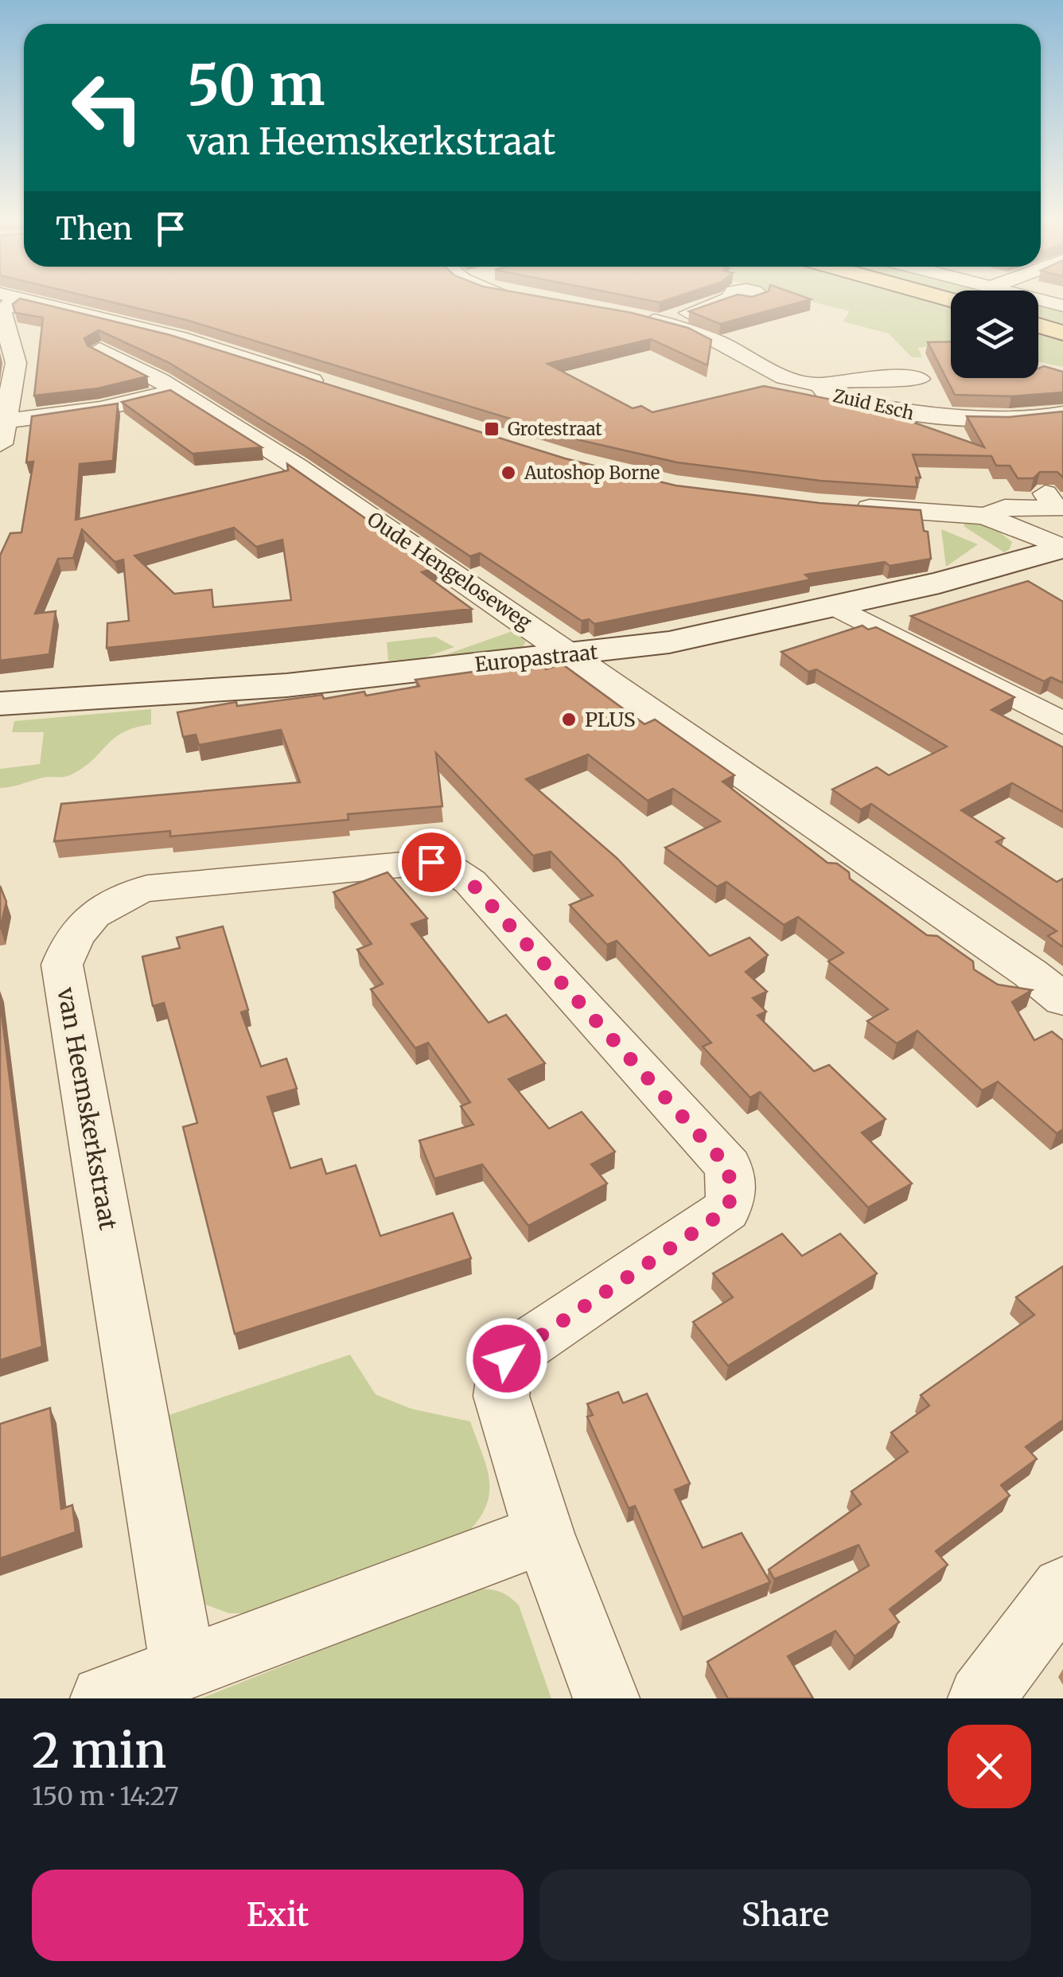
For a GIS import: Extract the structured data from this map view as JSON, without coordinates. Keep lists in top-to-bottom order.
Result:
{
  "streets": {
    "street": [
      "Zuid Esch",
      "Oude Hengeloseweg",
      "Europastraat",
      "van Heemskerkstraat"
    ]
  },
  "crossings": [
    ["Oude Hengeloseweg", "Europastraat"]
  ],
  "places": {
    "transit": ["Grotestraat"],
    "other": ["Autoshop Borne", "PLUS"]
  },
  "page": {
    "turn": ["50 m", "van Heemskerkstraat"],
    "then": "Then",
    "heading": ["2 min", "150 m · 14:27"],
    "buttons": ["Exit", "Share"]
  }
}
